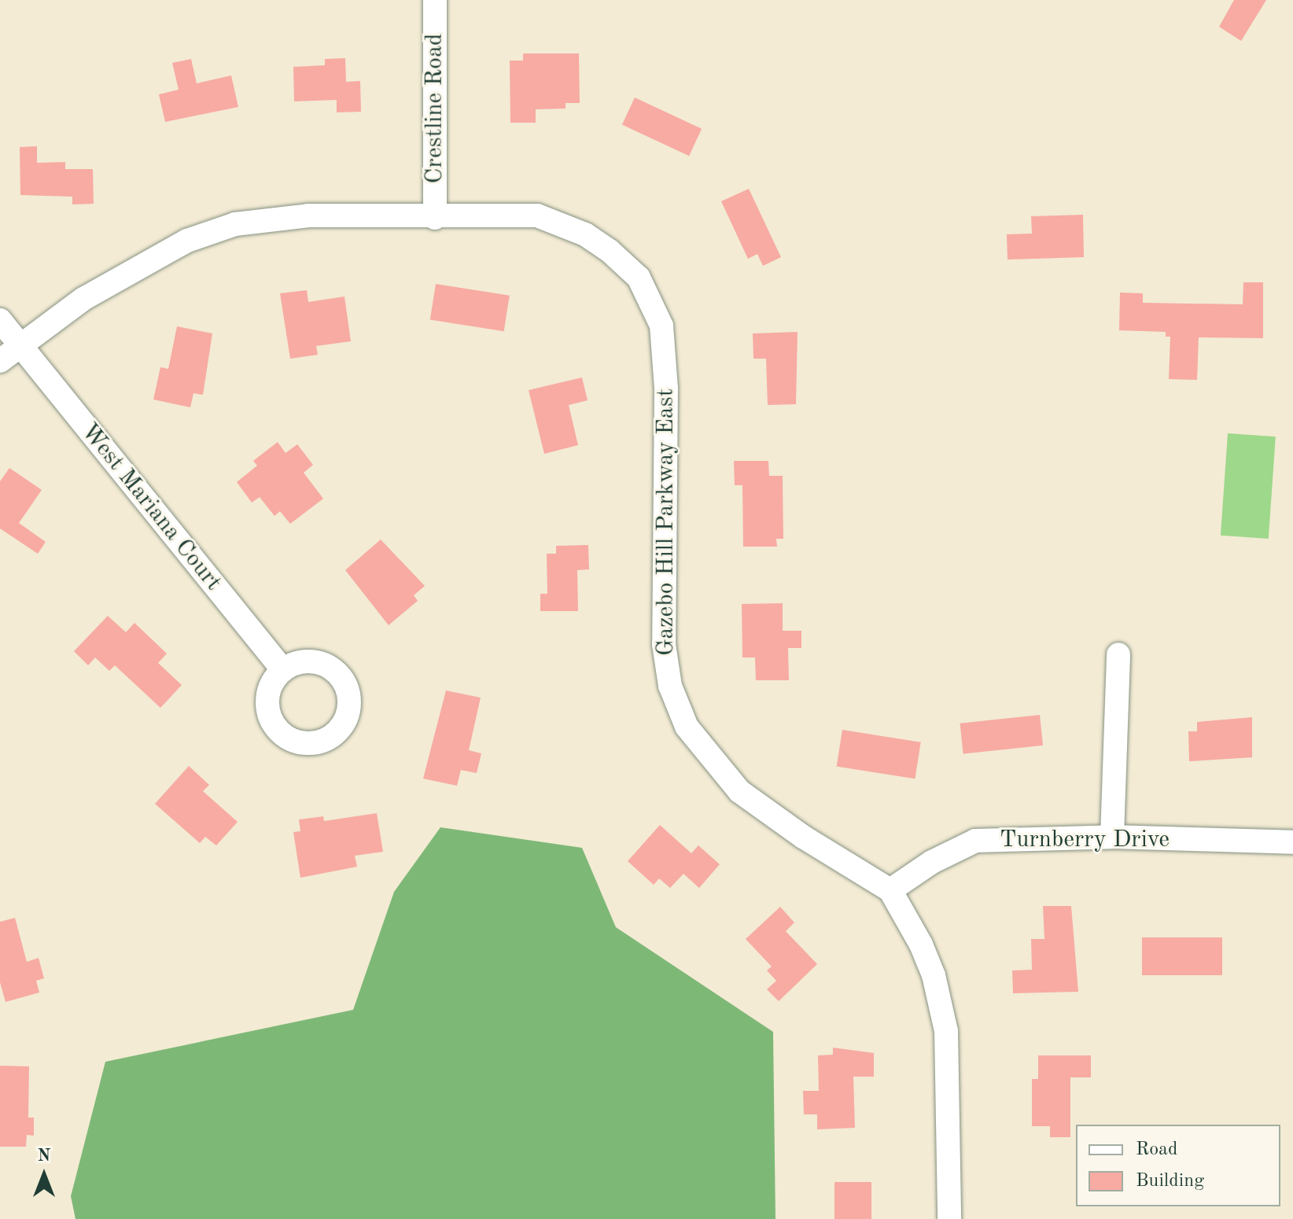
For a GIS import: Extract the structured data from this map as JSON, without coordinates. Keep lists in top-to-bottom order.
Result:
{
  "streets": {
    "street": [
      "Crestline Road",
      "West Mariana Court",
      "Gazebo Hill Parkway East",
      "Turnberry Drive"
    ]
  },
  "crossings": [
    ["Crestline Road", "Gazebo Hill Parkway East"],
    ["West Mariana Court", "Gazebo Hill Parkway East"],
    ["Gazebo Hill Parkway East", "Turnberry Drive"]
  ],
  "legend": ["Road", "Building"],
  "north": "top"
}
